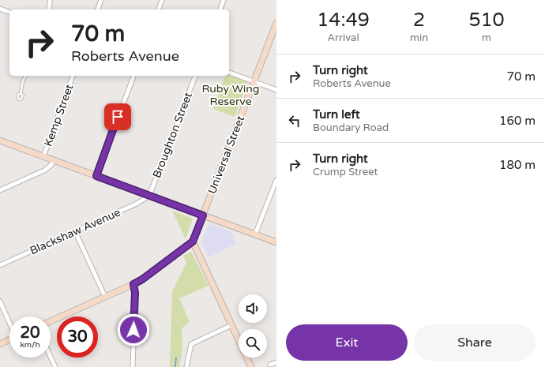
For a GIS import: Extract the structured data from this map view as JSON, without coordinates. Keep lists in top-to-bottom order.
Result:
{
  "streets": {
    "street": [
      "Kemp Street",
      "Broughton Street",
      "Universal Street",
      "Blackshaw Avenue"
    ]
  },
  "crossings": [
    ["Broughton Street", "Blackshaw Avenue"]
  ],
  "parks": ["Ruby Wing Reserve"],
  "page": {
    "eta": [
      "14:49",
      "Arrival",
      "2",
      "min",
      "510",
      "m"
    ],
    "turn": ["70 m", "Roberts Avenue"],
    "list": [
      {
        "name": "Turn right",
        "note": "Roberts Avenue",
        "value": "70 m"
      },
      {
        "name": "Turn left",
        "note": "Boundary Road",
        "value": "160 m"
      },
      {
        "name": "Turn right",
        "note": "Crump Street",
        "value": "180 m"
      }
    ],
    "speed": "20 km/h",
    "limit": "30",
    "buttons": ["Exit", "Share"]
  }
}
